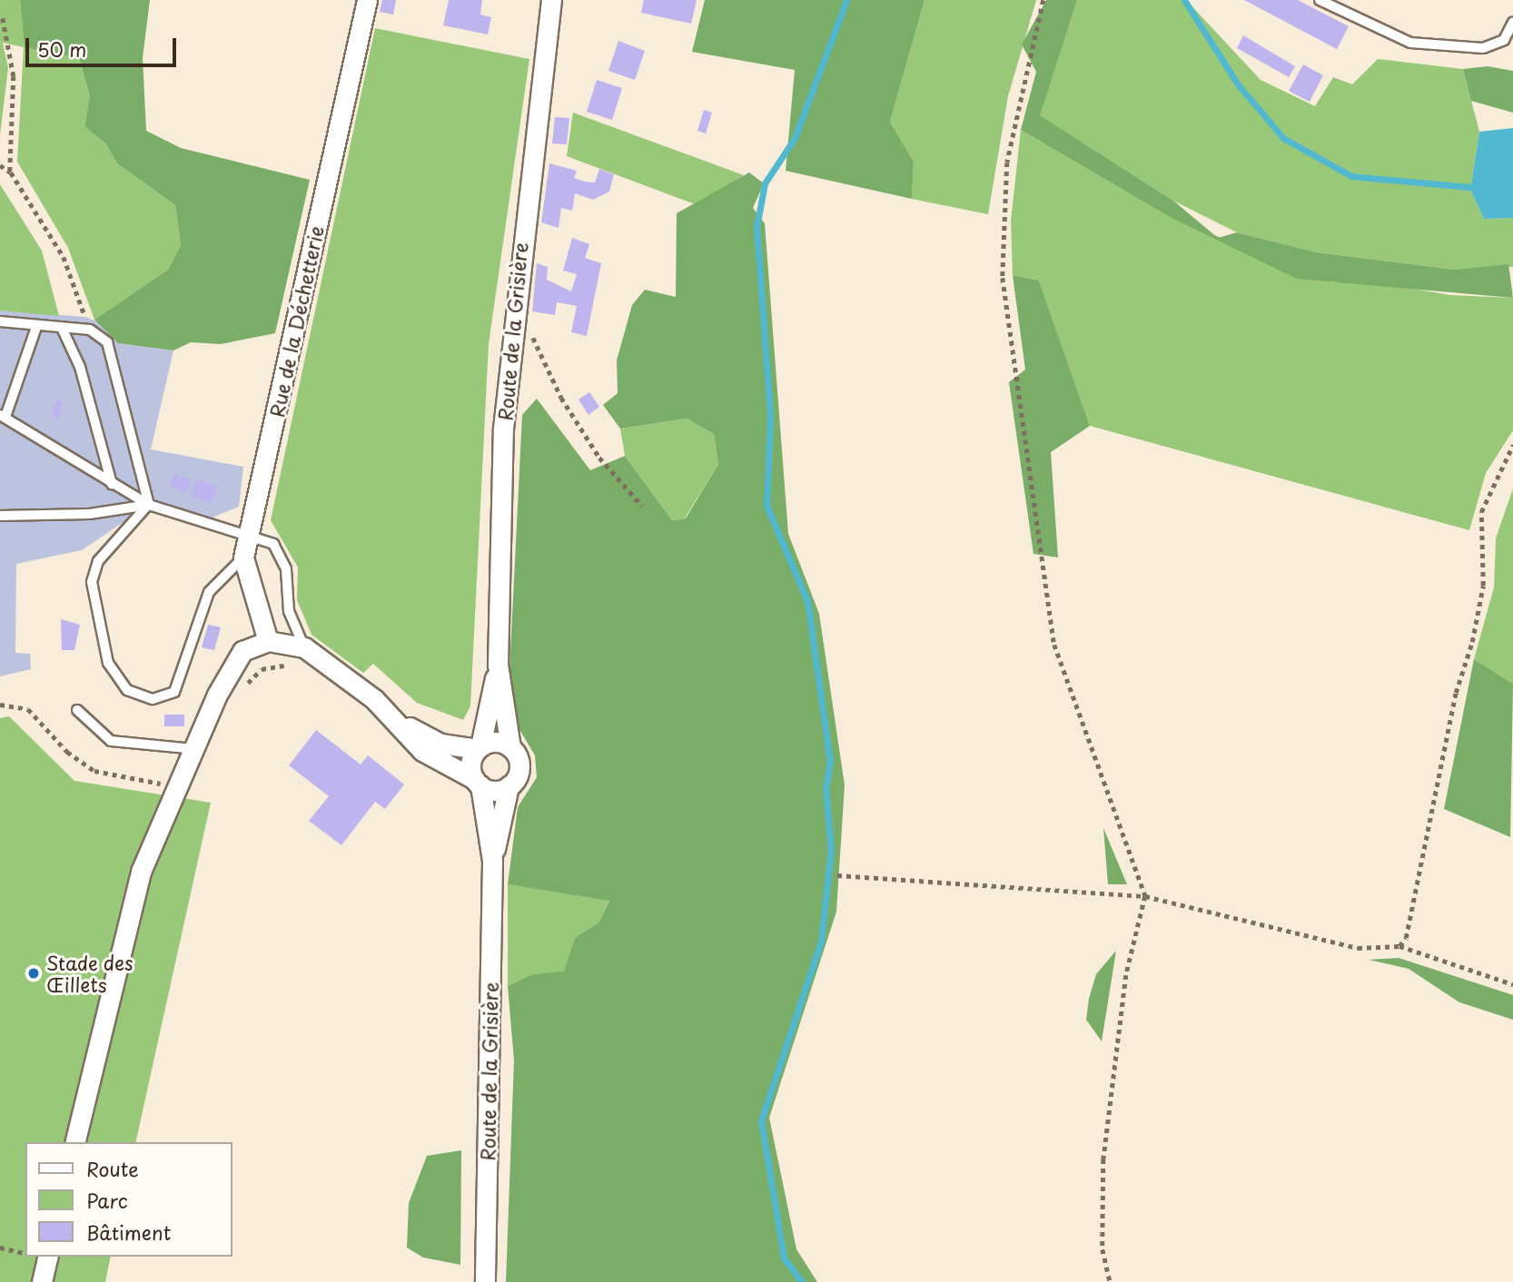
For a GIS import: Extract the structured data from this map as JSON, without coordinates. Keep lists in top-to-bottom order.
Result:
{
  "streets": {
    "street": ["Rue de la Déchetterie", "Route de la Grisière"]
  },
  "places": ["Stade des Œillets"],
  "legend": ["Route", "Parc", "Bâtiment"],
  "scale_bar": "50 m"
}
